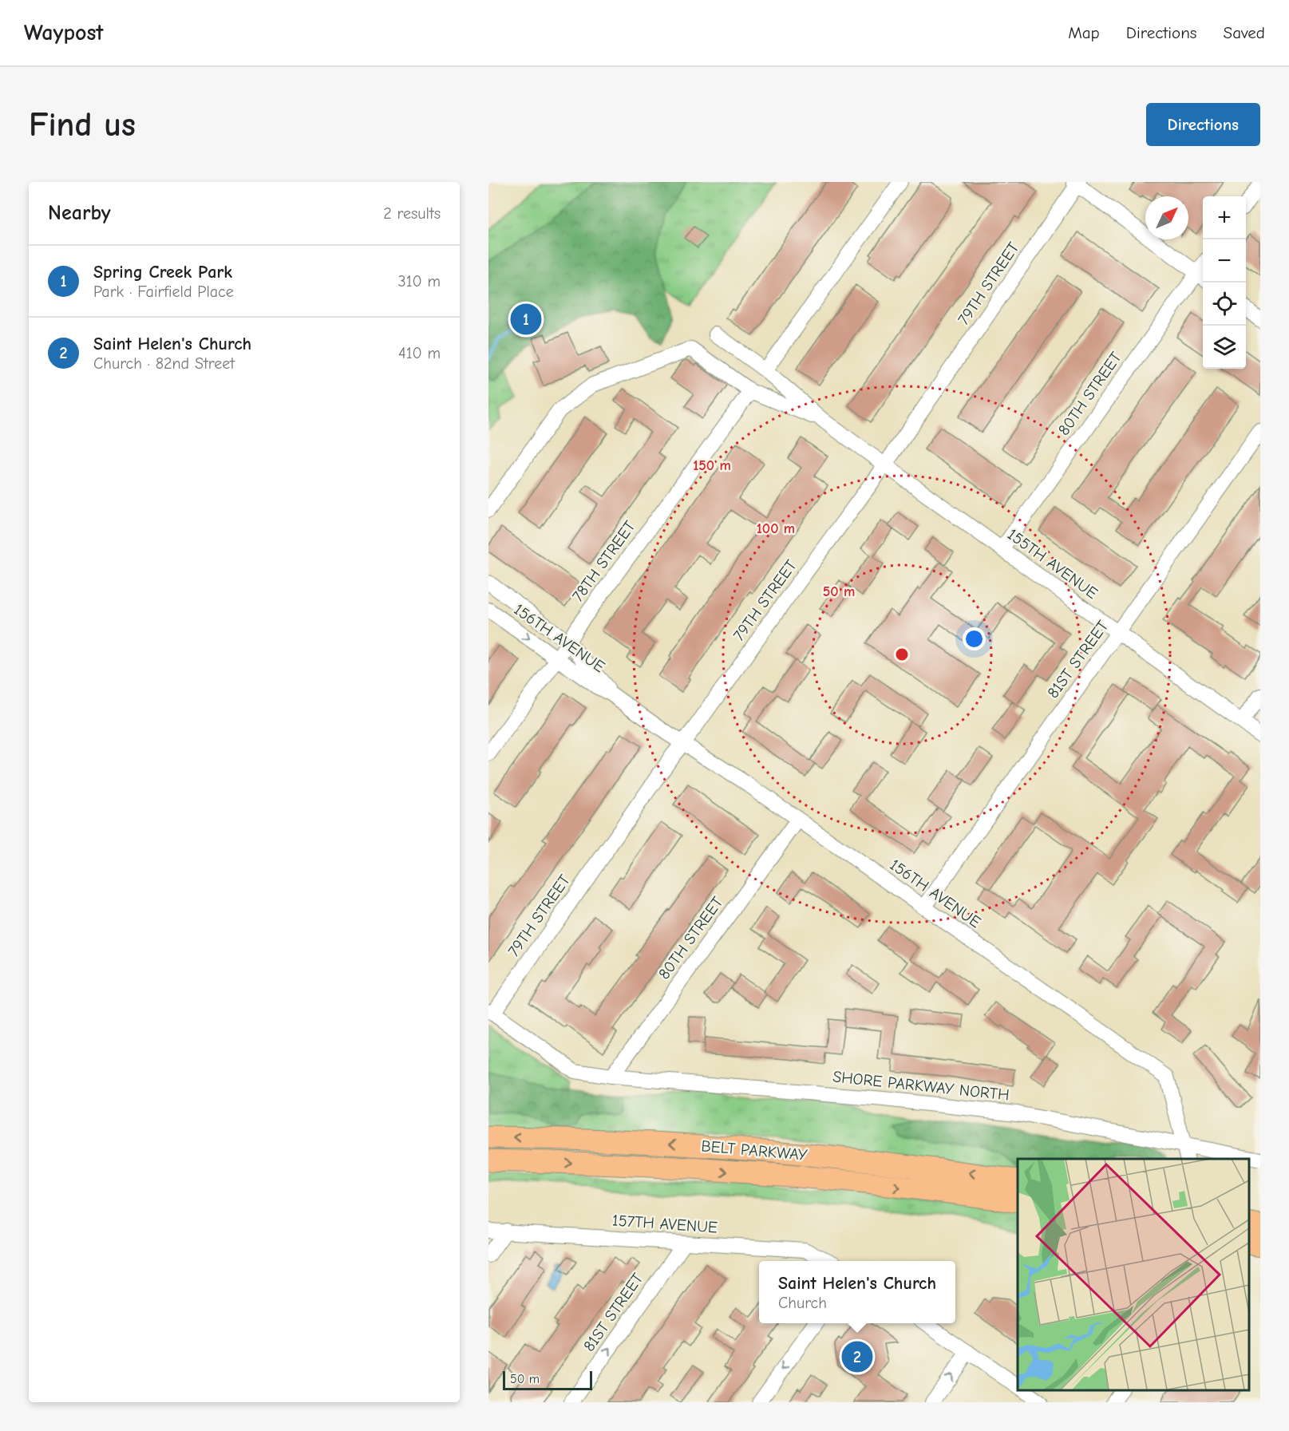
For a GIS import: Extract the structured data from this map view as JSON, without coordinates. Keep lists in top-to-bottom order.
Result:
{
  "streets": {
    "highway": ["BELT PARKWAY"],
    "street": [
      "79TH STREET",
      "80TH STREET",
      "78TH STREET",
      "155TH AVENUE",
      "156TH AVENUE",
      "81ST STREET",
      "SHORE PARKWAY NORTH",
      "157TH AVENUE"
    ]
  },
  "crossings": [
    ["79TH STREET", "155TH AVENUE"],
    ["79TH STREET", "156TH AVENUE"],
    ["79TH STREET", "SHORE PARKWAY NORTH"],
    ["80TH STREET", "155TH AVENUE"],
    ["80TH STREET", "156TH AVENUE"],
    ["80TH STREET", "SHORE PARKWAY NORTH"],
    ["78TH STREET", "155TH AVENUE"],
    ["78TH STREET", "156TH AVENUE"],
    ["155TH AVENUE", "81ST STREET"],
    ["156TH AVENUE", "81ST STREET"],
    ["156TH AVENUE", "SHORE PARKWAY NORTH"],
    ["81ST STREET", "157TH AVENUE"]
  ],
  "scale_bar": "50 m",
  "north": "top right",
  "page": {
    "header": "Waypost",
    "nav": ["Map", "Directions", "Saved"],
    "buttons": "Directions",
    "title": "Find us",
    "heading": ["Nearby", "2 results"],
    "map_buttons": ["+", "−"],
    "list": [
      {
        "mark": "1",
        "name": "Spring Creek Park",
        "note": "Park · Fairfield Place",
        "value": "310 m"
      },
      {
        "mark": "2",
        "name": "Saint Helen's Church",
        "note": "Church · 82nd Street",
        "value": "410 m"
      }
    ],
    "pins": ["1", "2"],
    "popup": ["Saint Helen's Church", "Church"],
    "scale": "50 m"
  },
  "rings": ["150 m", "100 m", "50 m"]
}
